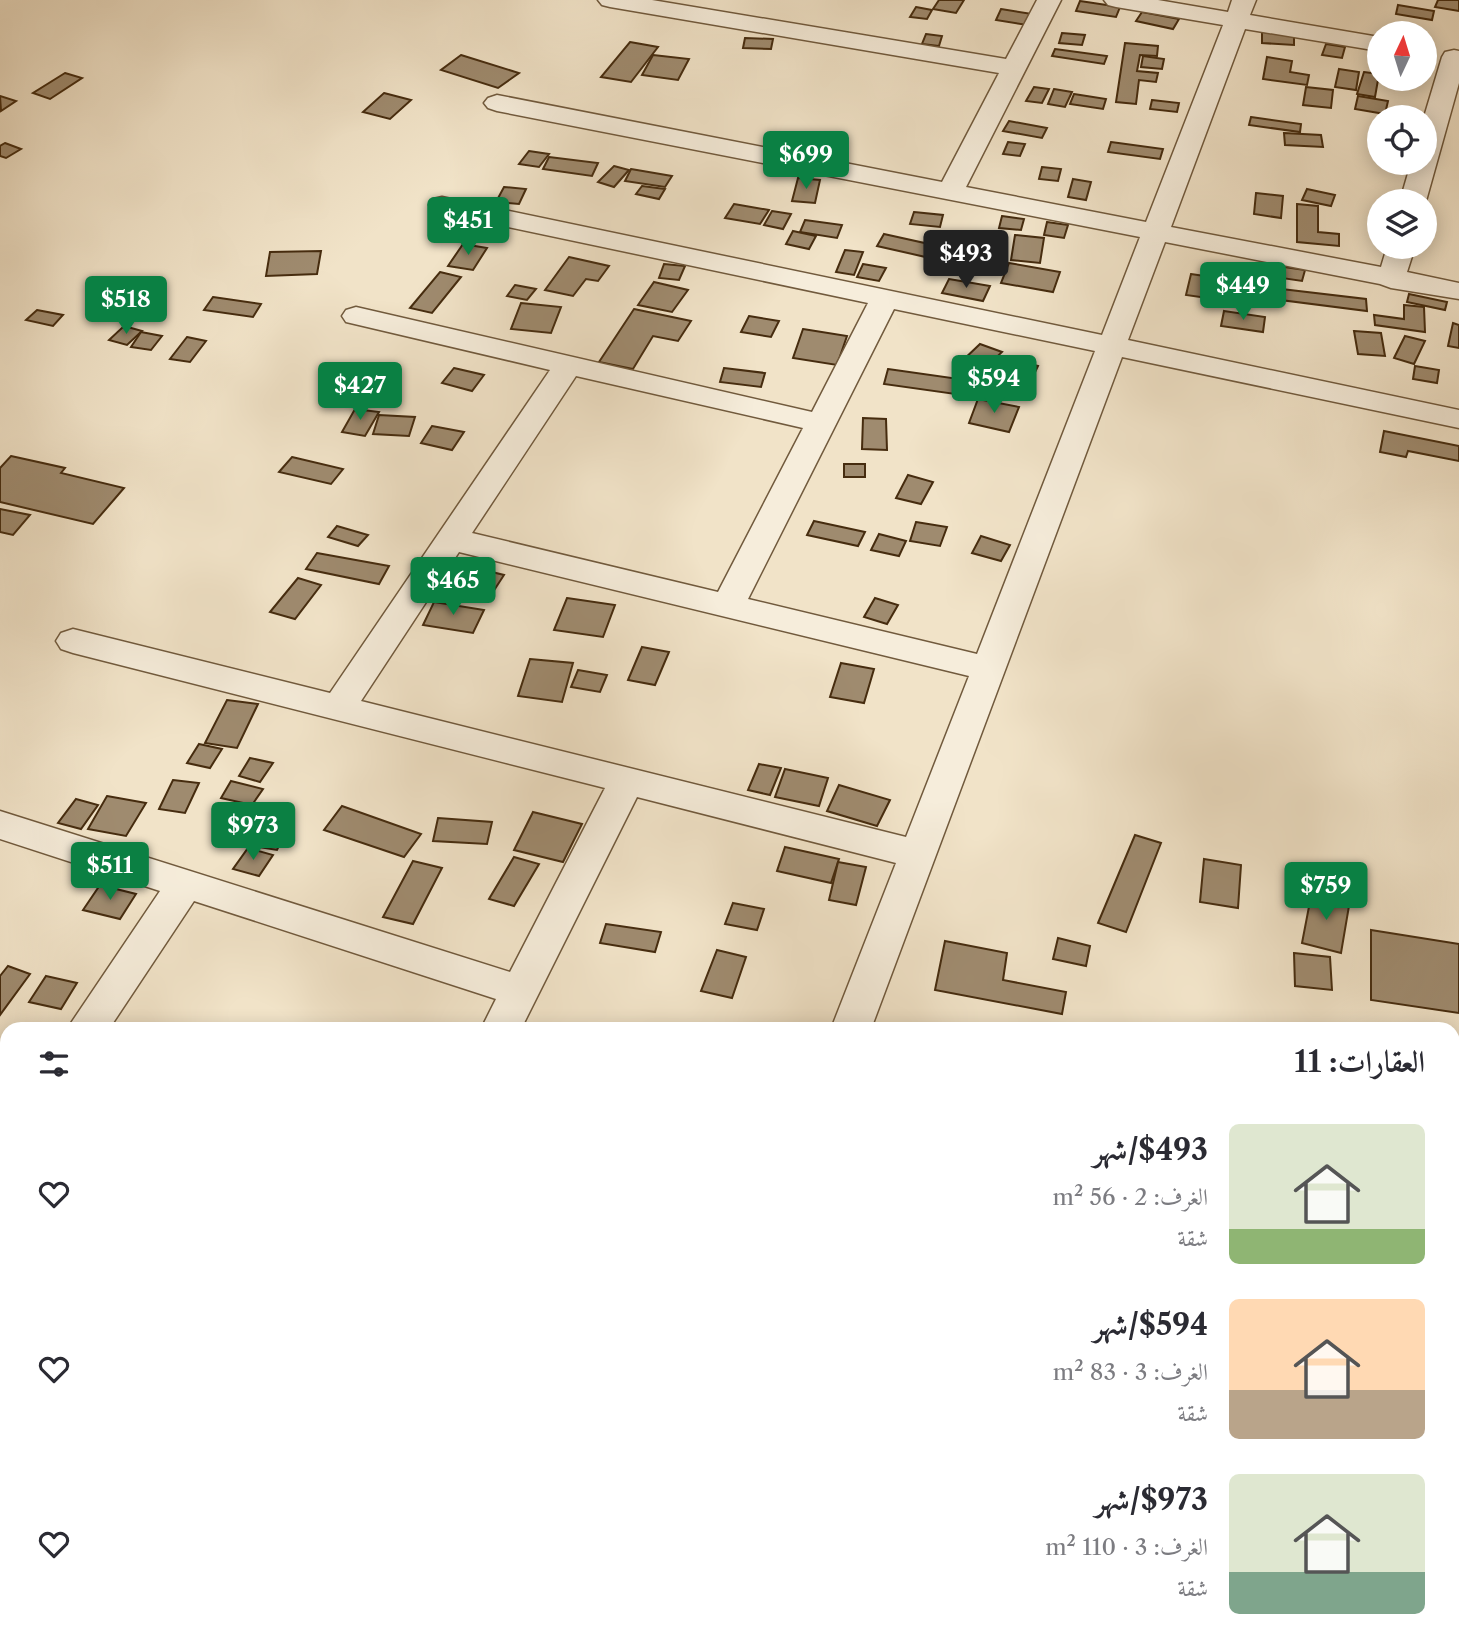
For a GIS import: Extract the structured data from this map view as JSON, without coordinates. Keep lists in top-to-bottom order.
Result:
{
  "north": "top",
  "page": {
    "price": [
      "$699",
      "$451",
      "$493",
      "$449",
      "$518",
      "$594",
      "$427",
      "$465",
      "$973",
      "$511",
      "$759"
    ],
    "heading": "العقارات: 11",
    "list": [
      {
        "name": "$493/شهر",
        "note": "الغرف: 2 · 56 m² · شقة"
      },
      {
        "name": "$594/شهر",
        "note": "الغرف: 3 · 83 m² · شقة"
      },
      {
        "name": "$973/شهر",
        "note": "الغرف: 3 · 110 m² · شقة"
      }
    ]
  }
}
